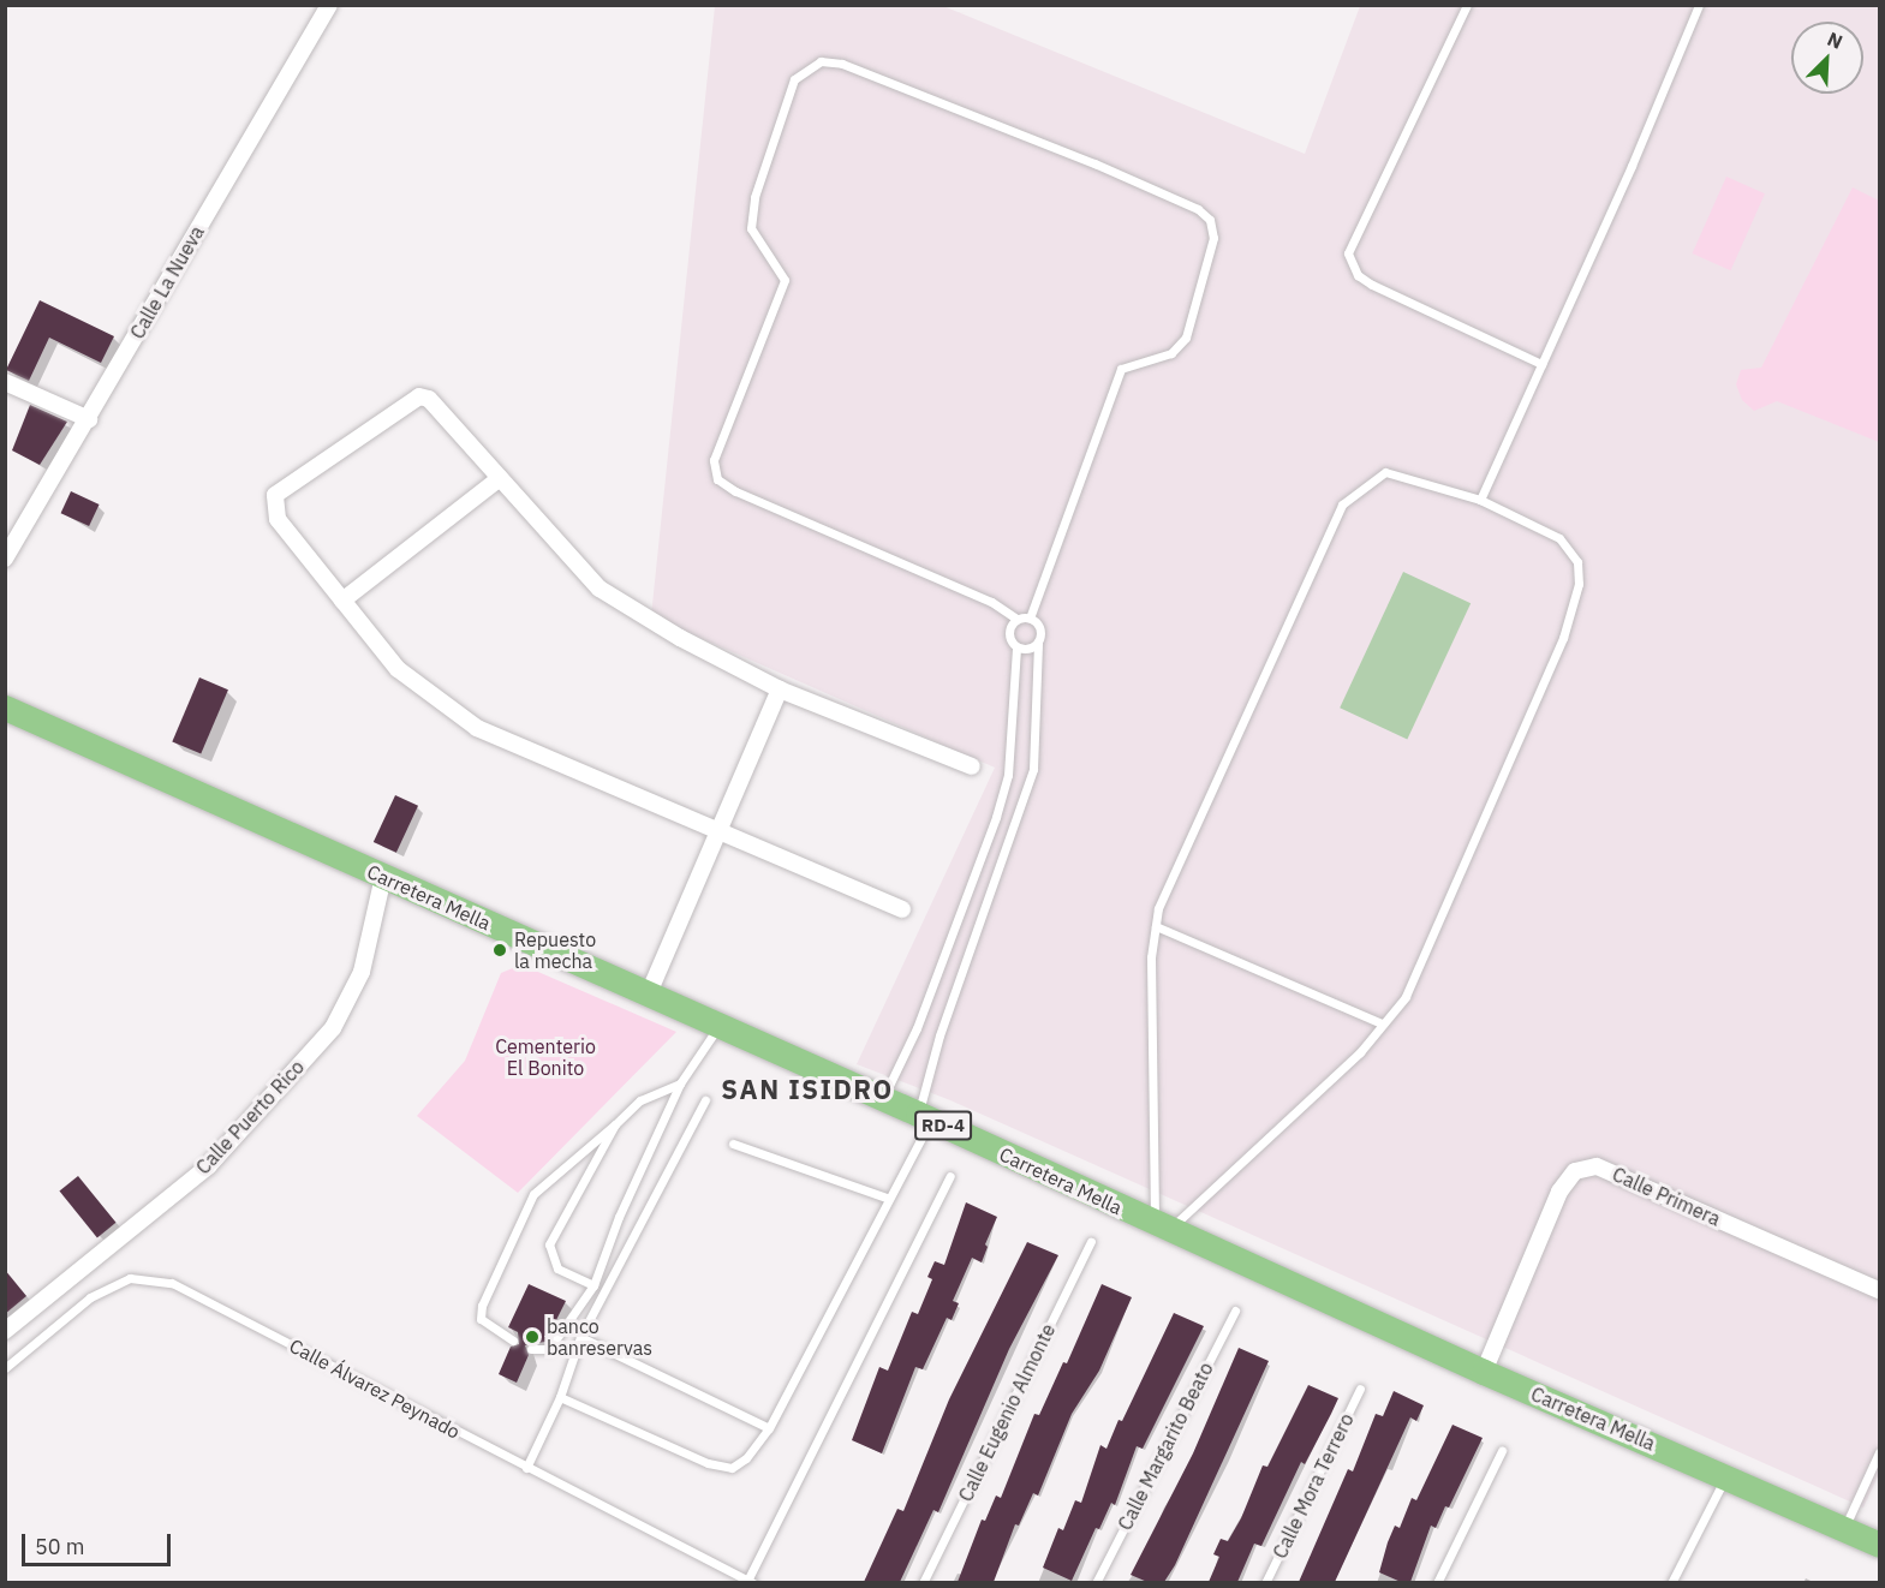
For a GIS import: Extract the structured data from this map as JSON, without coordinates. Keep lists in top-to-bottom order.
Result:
{
  "streets": {
    "main road": ["Carretera Mella", "RD-4"],
    "street": ["Calle La Nueva", "Calle Puerto Rico", "Calle Primera"],
    "lane": [
      "Calle Álvarez Peynado",
      "Calle Eugenio Almonte",
      "Calle Margarito Beato",
      "Calle Mora Terrero"
    ]
  },
  "crossings": [
    ["Carretera Mella", "Calle Puerto Rico"],
    ["Carretera Mella", "Calle Primera"]
  ],
  "districts": ["SAN ISIDRO"],
  "parks": ["Cementerio El Bonito"],
  "places": ["Repuesto la mecha", "banco banreservas"],
  "scale_bar": "50 m",
  "north": "top right"
}
